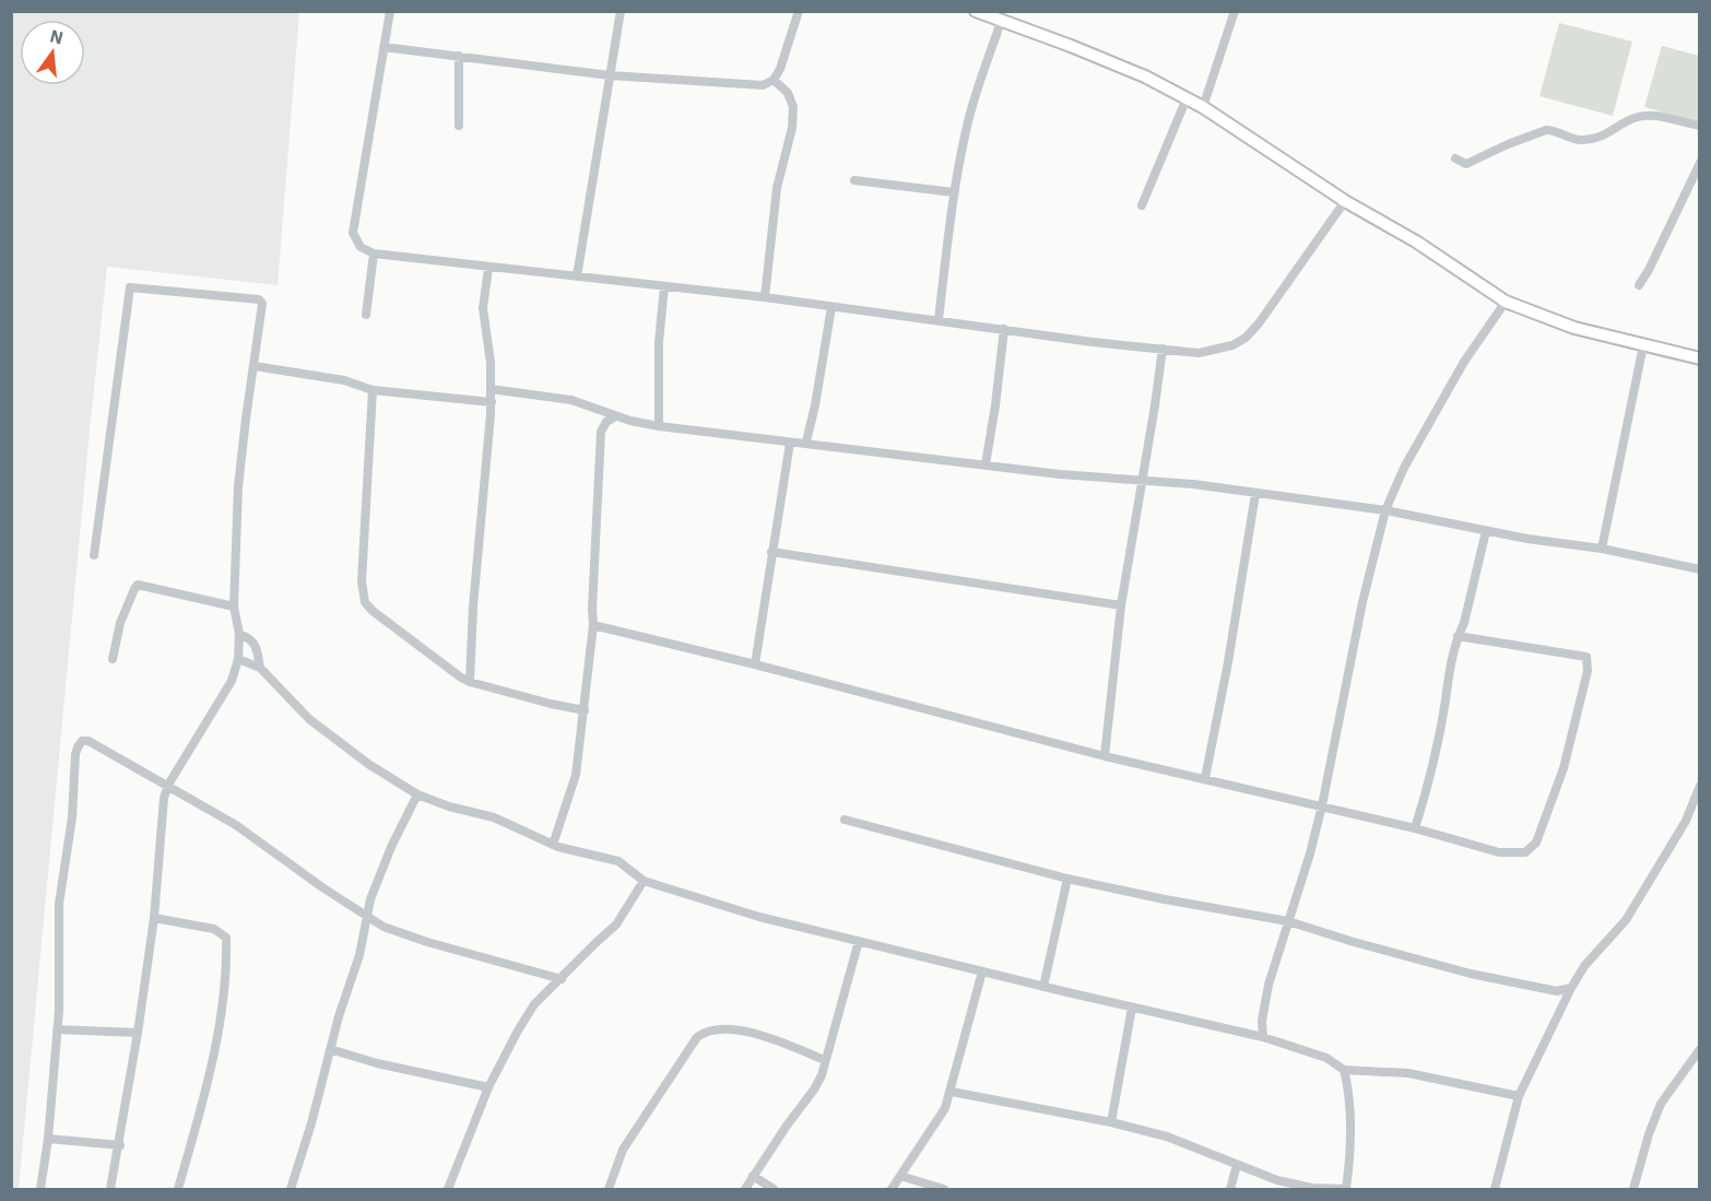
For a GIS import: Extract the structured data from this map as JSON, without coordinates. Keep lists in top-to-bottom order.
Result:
{
  "north": "top"
}
